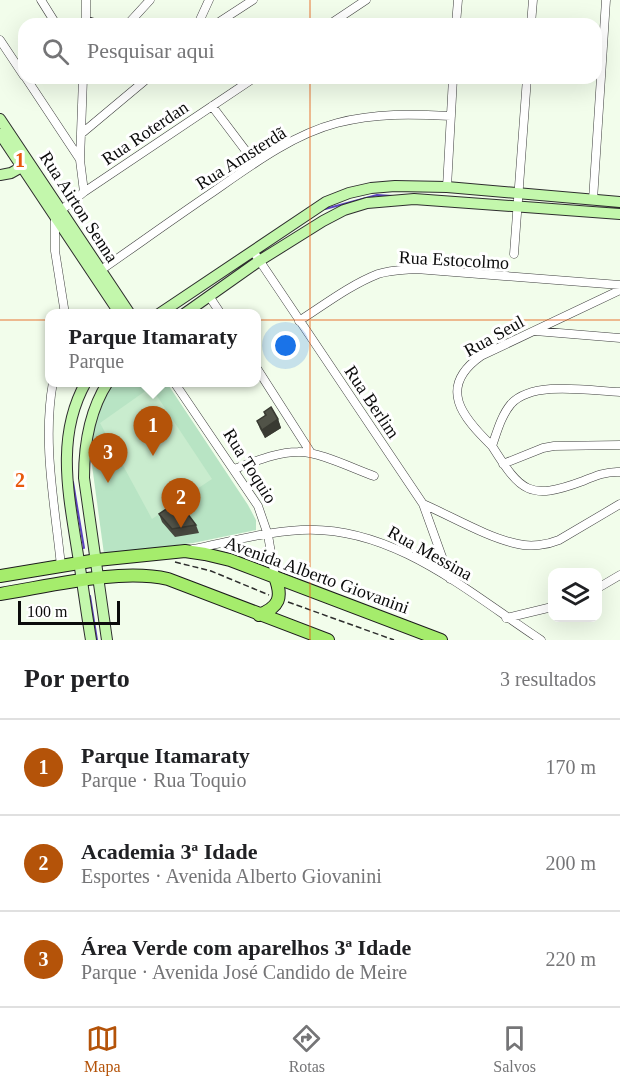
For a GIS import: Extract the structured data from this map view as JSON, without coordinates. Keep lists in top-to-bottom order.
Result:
{
  "streets": {
    "main road": ["Avenida Alberto Giovanini"],
    "street": [
      "Rua Roterdan",
      "Rua Amsterdã",
      "Rua Airton Senna",
      "Rua Estocolmo",
      "Rua Seul",
      "Rua Berlim",
      "Rua Toquio",
      "Rua Messina"
    ]
  },
  "crossings": [
    ["Rua Roterdan", "Rua Airton Senna"],
    ["Rua Amsterdã", "Rua Airton Senna"],
    ["Rua Estocolmo", "Rua Berlim"],
    ["Rua Berlim", "Rua Messina"],
    ["Rua Toquio", "Rua Messina"],
    ["Rua Toquio", "Avenida Alberto Giovanini"],
    ["Rua Messina", "Avenida Alberto Giovanini"]
  ],
  "scale_bar": "100 m",
  "page": {
    "search": "Pesquisar aqui",
    "popup": ["Parque Itamaraty", "Parque"],
    "pins": ["1", "3", "2"],
    "scale": "100 m",
    "heading": ["Por perto", "3 resultados"],
    "list": [
      {
        "mark": "1",
        "name": "Parque Itamaraty",
        "note": "Parque · Rua Toquio",
        "value": "170 m"
      },
      {
        "mark": "2",
        "name": "Academia 3ª Idade",
        "note": "Esportes · Avenida Alberto Giovanini",
        "value": "200 m"
      },
      {
        "mark": "3",
        "name": "Área Verde com aparelhos 3ª Idade",
        "note": "Parque · Avenida José Candido de Meire",
        "value": "220 m"
      }
    ],
    "nav": ["Mapa", "Rotas", "Salvos"]
  },
  "grid": {
    "rows": ["1", "2"]
  }
}
